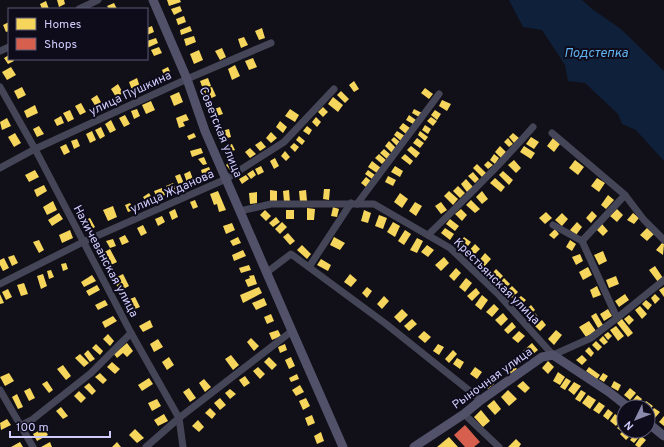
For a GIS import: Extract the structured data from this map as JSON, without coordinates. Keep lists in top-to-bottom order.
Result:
{
  "streets": {
    "street": [
      "улица Пушкина",
      "Советская улица",
      "улица Жданова",
      "Нахичеванская улица",
      "Крестьянская улица",
      "Рыночная улица"
    ]
  },
  "crossings": [
    ["улица Пушкина", "Советская улица"],
    ["улица Пушкина", "Нахичеванская улица"],
    ["Советская улица", "улица Жданова"],
    ["Советская улица", "Крестьянская улица"],
    ["улица Жданова", "Нахичеванская улица"],
    ["Крестьянская улица", "Рыночная улица"]
  ],
  "water": ["Подстепка"],
  "legend": ["Homes", "Shops"],
  "scale_bar": "100 m",
  "north": "bottom left"
}
